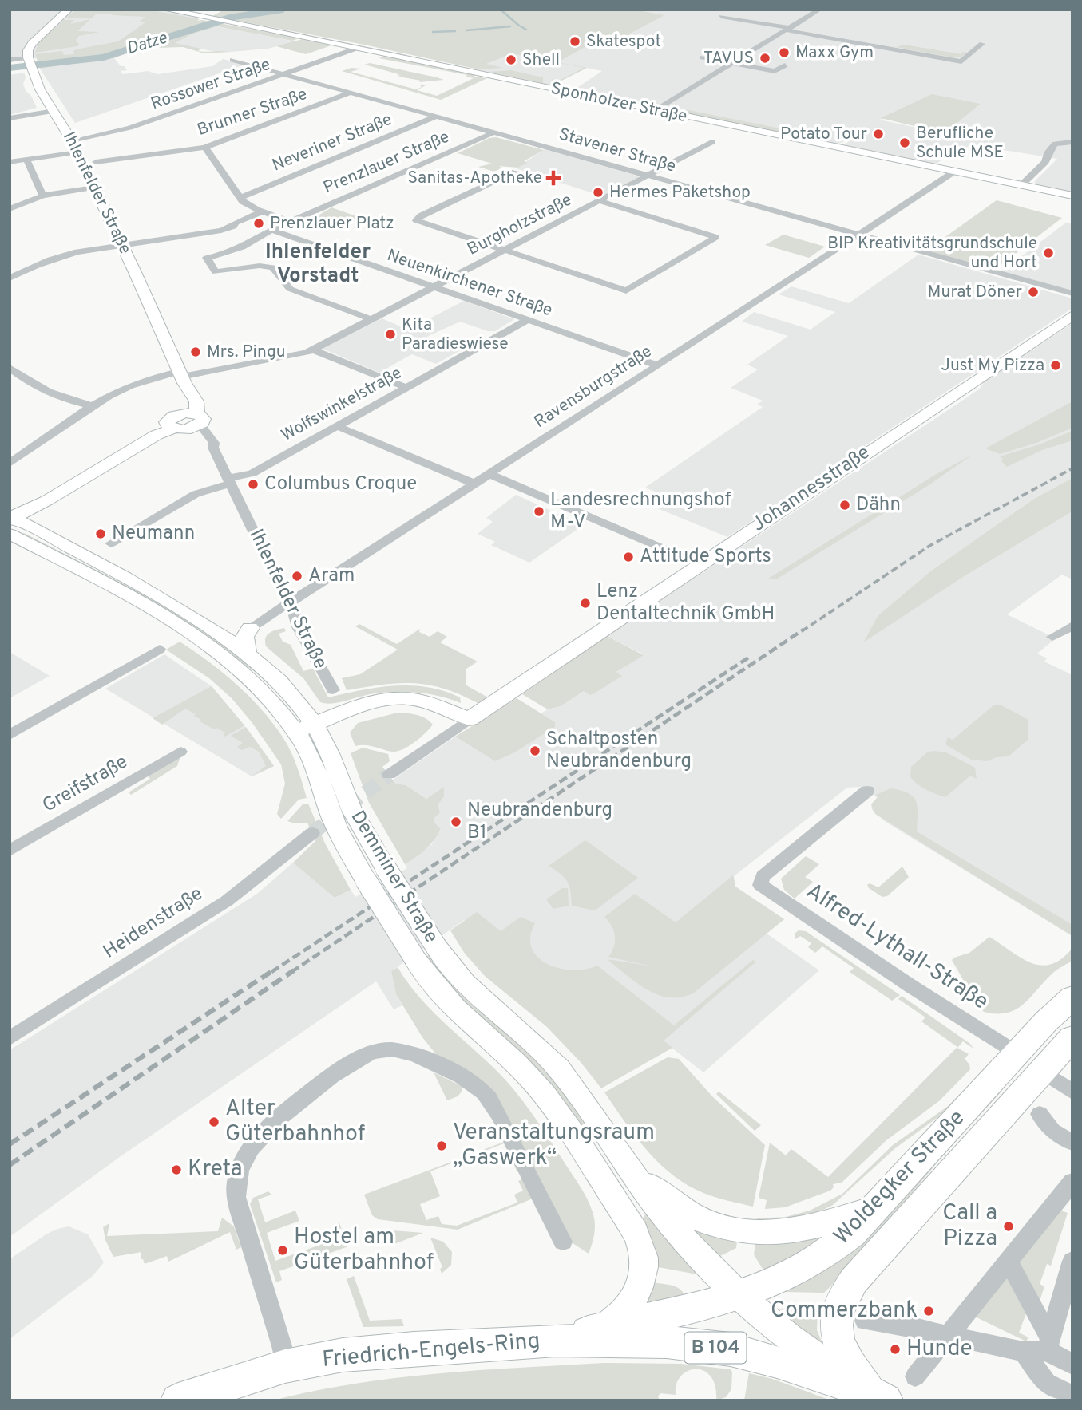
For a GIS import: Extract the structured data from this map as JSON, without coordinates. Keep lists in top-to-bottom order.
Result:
{
  "streets": {
    "main road": [
      "Sponholzer Straße",
      "Ihlenfelder Straße",
      "Johannesstraße",
      "Demminer Straße",
      "Woldegker Straße",
      "B 104",
      "Friedrich-Engels-Ring"
    ],
    "street": [
      "Rossower Straße",
      "Brunner Straße",
      "Neveriner Straße",
      "Stavener Straße",
      "Prenzlauer Straße",
      "Burgholzstraße",
      "Neuenkirchener Straße",
      "Ravensburgstraße",
      "Wolfswinkelstraße",
      "Greifstraße",
      "Heidenstraße",
      "Alfred-Lythall-Straße"
    ]
  },
  "crossings": [
    ["Rossower Straße", "Sponholzer Straße"],
    ["Rossower Straße", "Stavener Straße"],
    ["Rossower Straße", "Ihlenfelder Straße"],
    ["Sponholzer Straße", "Ravensburgstraße"],
    ["Brunner Straße", "Stavener Straße"],
    ["Neveriner Straße", "Stavener Straße"],
    ["Stavener Straße", "Prenzlauer Straße"],
    ["Stavener Straße", "Burgholzstraße"],
    ["Stavener Straße", "Ravensburgstraße"],
    ["Prenzlauer Straße", "Neuenkirchener Straße"],
    ["Ihlenfelder Straße", "Burgholzstraße"],
    ["Ihlenfelder Straße", "Ravensburgstraße"],
    ["Ihlenfelder Straße", "Wolfswinkelstraße"],
    ["Burgholzstraße", "Neuenkirchener Straße"],
    ["Neuenkirchener Straße", "Ravensburgstraße"],
    ["Neuenkirchener Straße", "Wolfswinkelstraße"],
    ["Demminer Straße", "Woldegker Straße"],
    ["Demminer Straße", "Friedrich-Engels-Ring"],
    ["Alfred-Lythall-Straße", "Woldegker Straße"],
    ["Woldegker Straße", "B 104"],
    ["Woldegker Straße", "Friedrich-Engels-Ring"],
    ["B 104", "Friedrich-Engels-Ring"]
  ],
  "districts": ["Ihlenfelder Vorstadt"],
  "water": ["Datze"],
  "places": {
    "other": [
      "Skatespot",
      "Maxx Gym",
      "TAVUS",
      "Shell",
      "Potato Tour",
      "Berufliche Schule MSE",
      "Hermes Paketshop",
      "Prenzlauer Platz",
      "BIP Kreativitätsgrundschule und Hort",
      "Murat Döner",
      "Kita Paradieswiese",
      "Mrs. Pingu",
      "Just My Pizza",
      "Columbus Croque",
      "Dähn",
      "Landesrechnungshof M-V",
      "Neumann",
      "Attitude Sports",
      "Aram",
      "Lenz Dentaltechnik GmbH",
      "Schaltposten Neubrandenburg",
      "Neubrandenburg B1",
      "Alter Güterbahnhof",
      "Veranstaltungsraum „Gaswerk“",
      "Kreta",
      "Call a Pizza",
      "Hostel am Güterbahnhof",
      "Commerzbank",
      "Hunde"
    ],
    "health": ["Sanitas-Apotheke"]
  }
}
